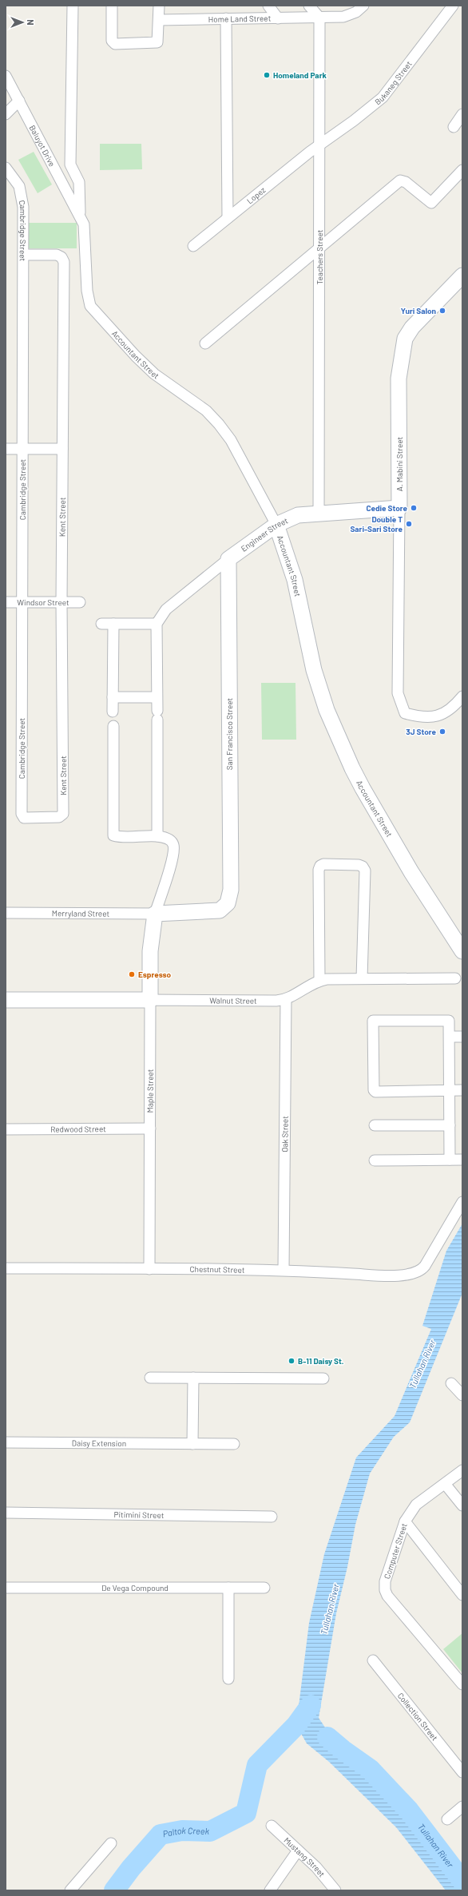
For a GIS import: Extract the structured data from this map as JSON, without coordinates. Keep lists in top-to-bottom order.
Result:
{
  "streets": {
    "street": [
      "Home Land Street",
      "Bukaneg Street",
      "Baluyot Drive",
      "Lopez",
      "Cambridge Street",
      "Teachers Street",
      "Accountant Street",
      "A. Mabini Street",
      "Kent Street",
      "Engineer Street",
      "Windsor Street",
      "San Francisco Street",
      "Merryland Street",
      "Walnut Street",
      "Maple Street",
      "Redwood Street",
      "Oak Street",
      "Chestnut Street",
      "Daisy Extension",
      "Pitimini Street",
      "Computer Street",
      "De Vega Compound",
      "Collection Street",
      "Mustang Street"
    ]
  },
  "crossings": [
    ["Home Land Street", "Teachers Street"],
    ["Bukaneg Street", "Lopez"],
    ["Bukaneg Street", "Teachers Street"],
    ["Baluyot Drive", "Accountant Street"],
    ["Lopez", "Teachers Street"],
    ["Cambridge Street", "Kent Street"],
    ["Cambridge Street", "Windsor Street"],
    ["Teachers Street", "Engineer Street"],
    ["Accountant Street", "Engineer Street"],
    ["A. Mabini Street", "Engineer Street"],
    ["Kent Street", "Windsor Street"],
    ["Engineer Street", "San Francisco Street"],
    ["San Francisco Street", "Merryland Street"],
    ["San Francisco Street", "Maple Street"],
    ["Merryland Street", "Maple Street"],
    ["Walnut Street", "Maple Street"],
    ["Walnut Street", "Oak Street"],
    ["Maple Street", "Redwood Street"],
    ["Maple Street", "Chestnut Street"],
    ["Oak Street", "Chestnut Street"]
  ],
  "water": ["Tullahan River", "Paltok Creek"],
  "places": [
    "Homeland Park",
    "Yuri Salon",
    "Cedie Store",
    "Double T Sari-Sari Store",
    "3J Store",
    "Espresso",
    "B-11 Daisy St."
  ],
  "north": "right"
}
